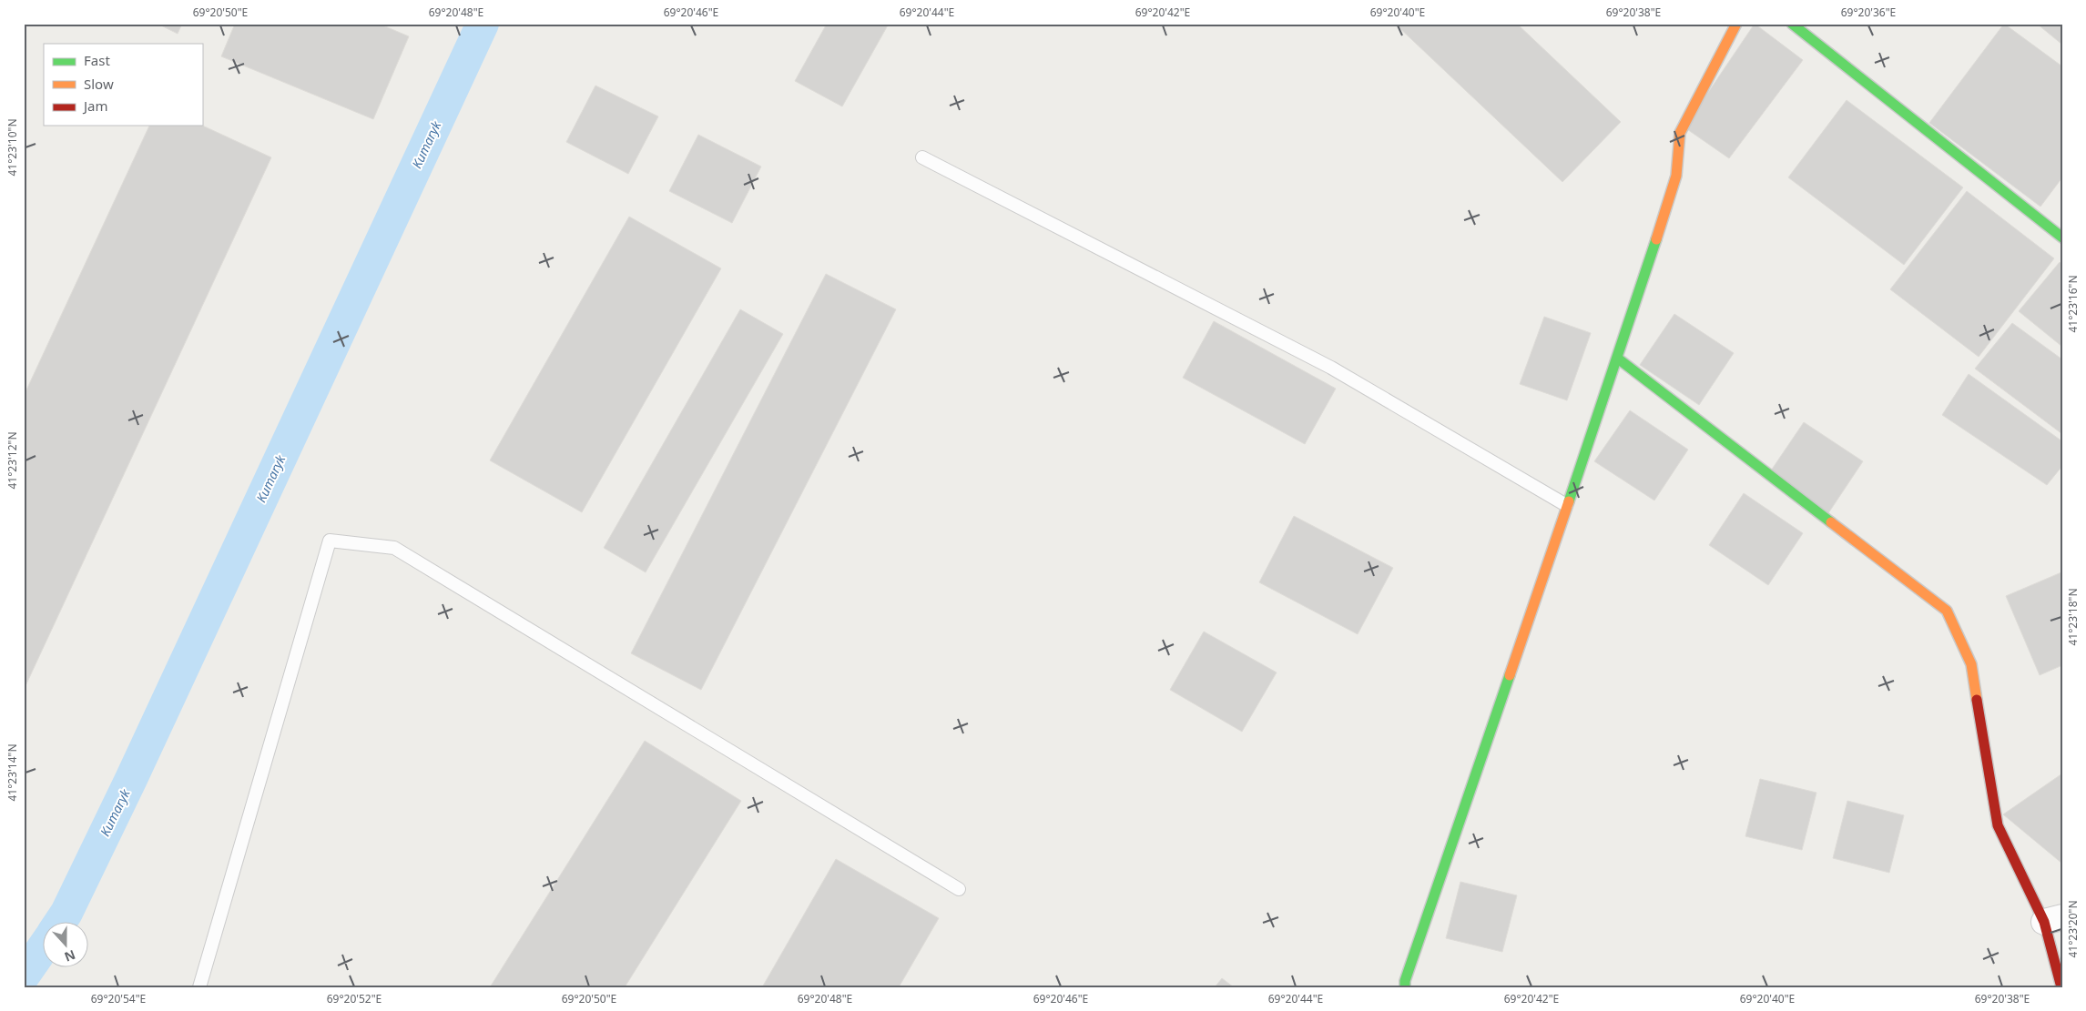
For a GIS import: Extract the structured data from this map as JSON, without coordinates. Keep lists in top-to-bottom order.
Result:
{
  "water": ["Kumaryk"],
  "legend": ["Fast", "Slow", "Jam"],
  "north": "bottom",
  "coordinates": [
    "69°20'50\"E",
    "69°20'48\"E",
    "69°20'46\"E",
    "69°20'44\"E",
    "69°20'42\"E",
    "69°20'40\"E",
    "69°20'38\"E",
    "69°20'36\"E",
    "41°23'10\"N",
    "41°23'16\"N",
    "41°23'12\"N",
    "41°23'18\"N",
    "41°23'14\"N",
    "41°23'20\"N",
    "69°20'54\"E",
    "69°20'52\"E"
  ]
}
